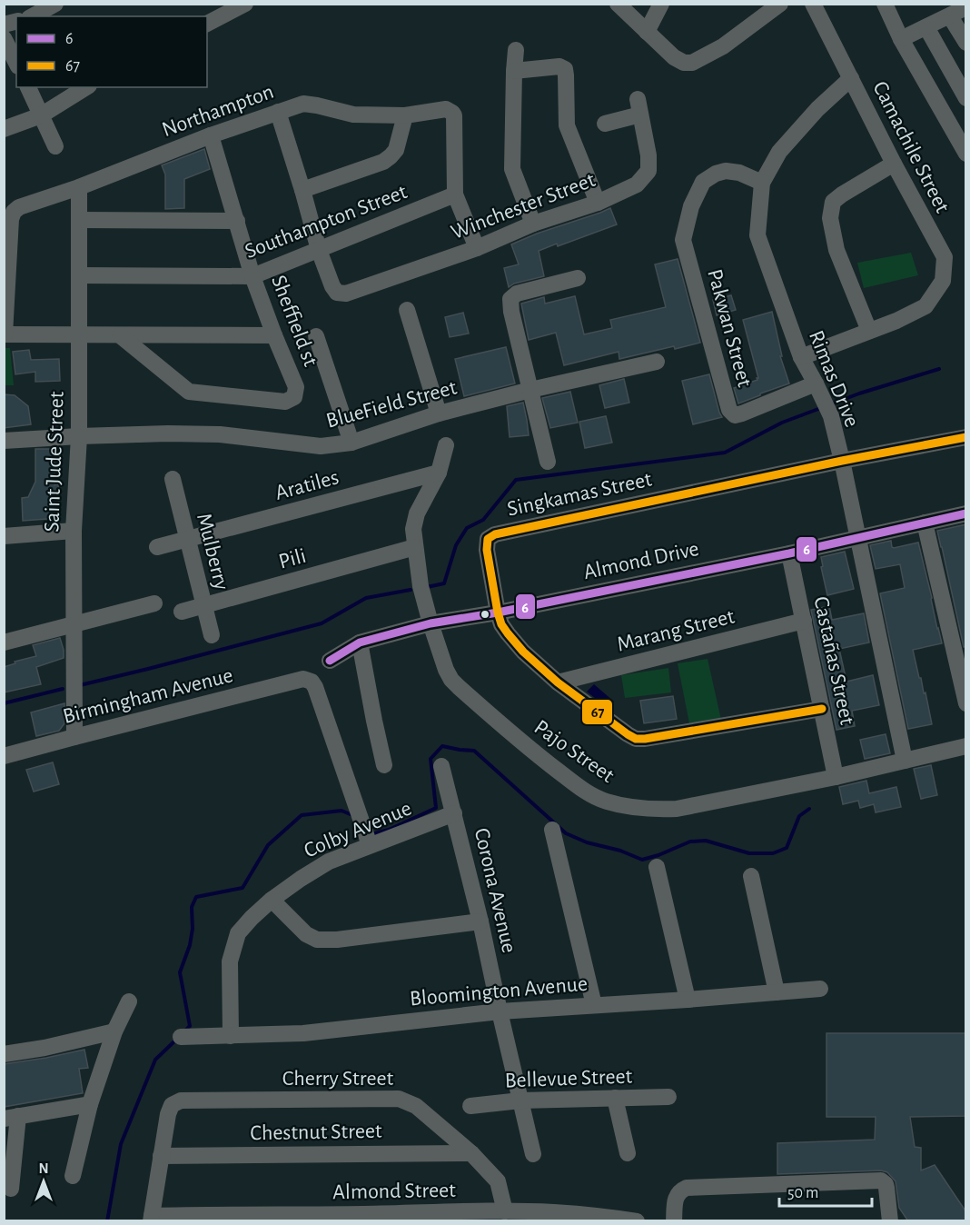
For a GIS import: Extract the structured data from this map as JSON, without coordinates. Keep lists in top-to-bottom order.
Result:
{
  "streets": {
    "street": [
      "Northampton",
      "Camachile Street",
      "Winchester Street",
      "Southampton Street",
      "Sheffield st",
      "Pakwan Street",
      "Rimas Drive",
      "BlueField Street",
      "Saint Jude Street",
      "Aratiles",
      "Singkamas Street",
      "Mulberry",
      "Pili",
      "Almond Drive",
      "Marang Street",
      "Castañas Street",
      "Birmingham Avenue",
      "Pajo Street",
      "Colby Avenue",
      "Corona Avenue",
      "Bloomington Avenue",
      "Cherry Street",
      "Bellevue Street",
      "Chestnut Street",
      "Almond Street"
    ]
  },
  "crossings": [
    ["Northampton", "Southampton Street"],
    ["Northampton", "Sheffield st"],
    ["Northampton", "Saint Jude Street"],
    ["Camachile Street", "Rimas Drive"],
    ["Winchester Street", "Southampton Street"],
    ["Southampton Street", "Sheffield st"],
    ["Southampton Street", "Saint Jude Street"],
    ["Pakwan Street", "Rimas Drive"],
    ["Rimas Drive", "Singkamas Street"],
    ["Rimas Drive", "Almond Drive"],
    ["Rimas Drive", "Pajo Street"],
    ["BlueField Street", "Saint Jude Street"],
    ["Saint Jude Street", "Birmingham Avenue"],
    ["Aratiles", "Mulberry"],
    ["Aratiles", "Pajo Street"],
    ["Singkamas Street", "Almond Drive"],
    ["Singkamas Street", "Marang Street"],
    ["Singkamas Street", "Castañas Street"],
    ["Mulberry", "Pili"],
    ["Pili", "Pajo Street"],
    ["Almond Drive", "Castañas Street"],
    ["Almond Drive", "Pajo Street"],
    ["Marang Street", "Castañas Street"],
    ["Castañas Street", "Pajo Street"],
    ["Birmingham Avenue", "Colby Avenue"],
    ["Colby Avenue", "Corona Avenue"],
    ["Colby Avenue", "Bloomington Avenue"],
    ["Corona Avenue", "Bloomington Avenue"],
    ["Corona Avenue", "Bellevue Street"],
    ["Cherry Street", "Chestnut Street"],
    ["Cherry Street", "Almond Street"]
  ],
  "lines": ["transit line 67", "transit line 6"],
  "legend": ["6", "67"],
  "scale_bar": "50 m",
  "north": "top"
}
